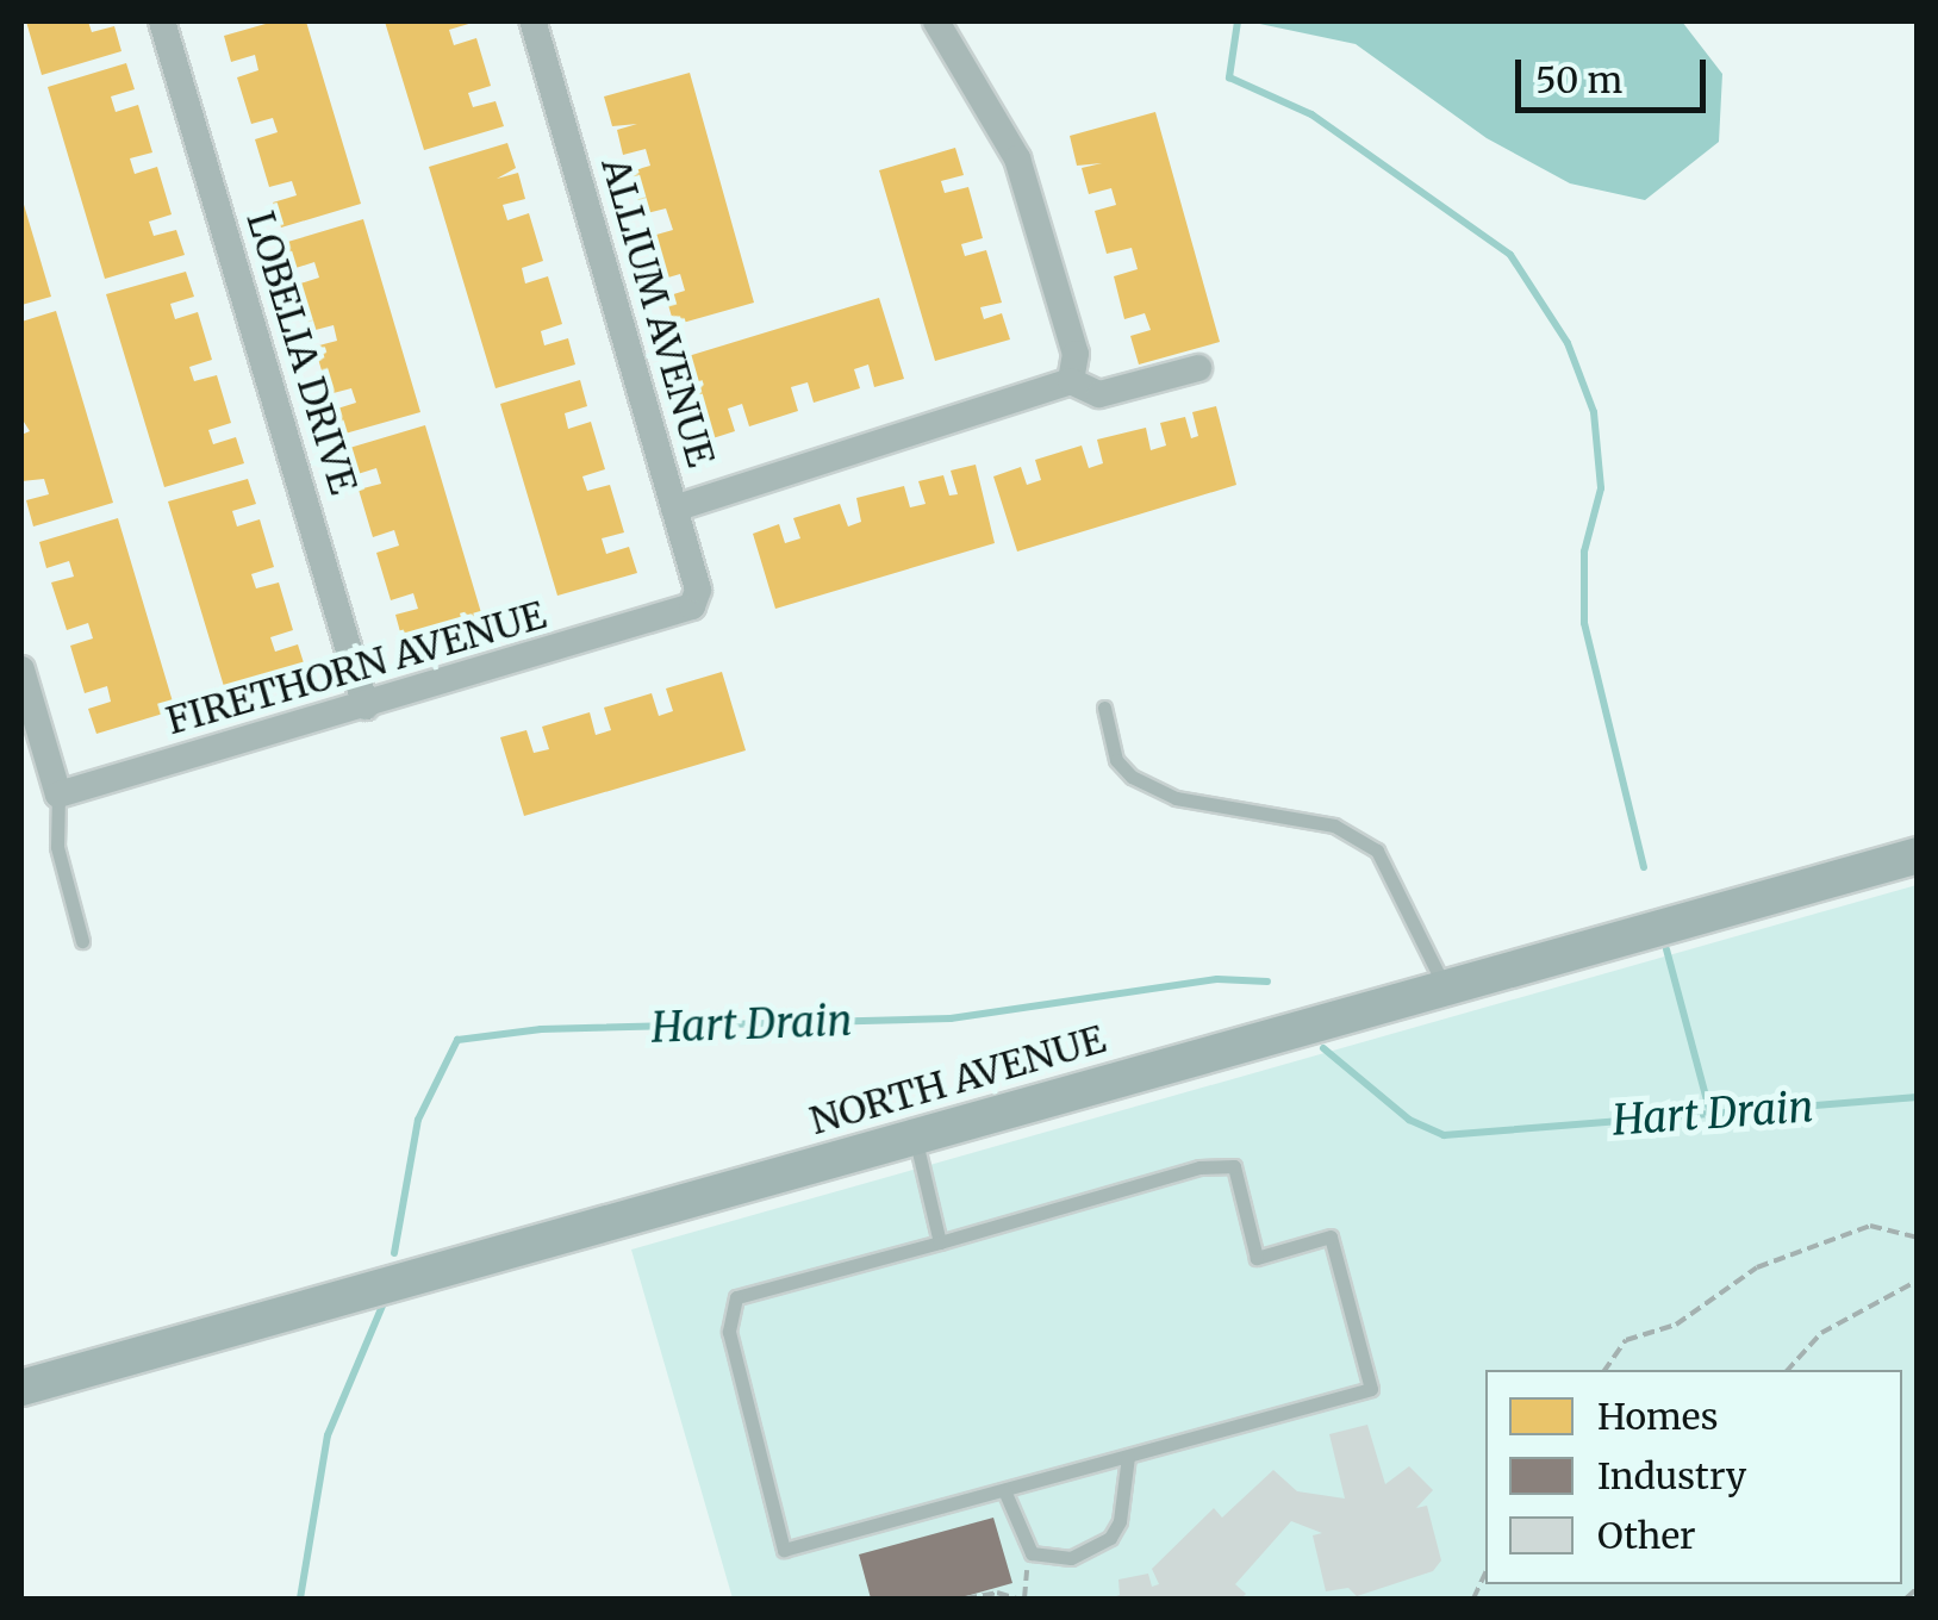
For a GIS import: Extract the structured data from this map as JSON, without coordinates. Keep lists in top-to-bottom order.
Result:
{
  "streets": {
    "street": [
      "ALLIUM AVENUE",
      "LOBELIA DRIVE",
      "FIRETHORN AVENUE",
      "NORTH AVENUE"
    ]
  },
  "crossings": [
    ["ALLIUM AVENUE", "FIRETHORN AVENUE"],
    ["LOBELIA DRIVE", "FIRETHORN AVENUE"]
  ],
  "water": ["Hart Drain"],
  "legend": ["Homes", "Industry", "Other"],
  "scale_bar": "50 m"
}
